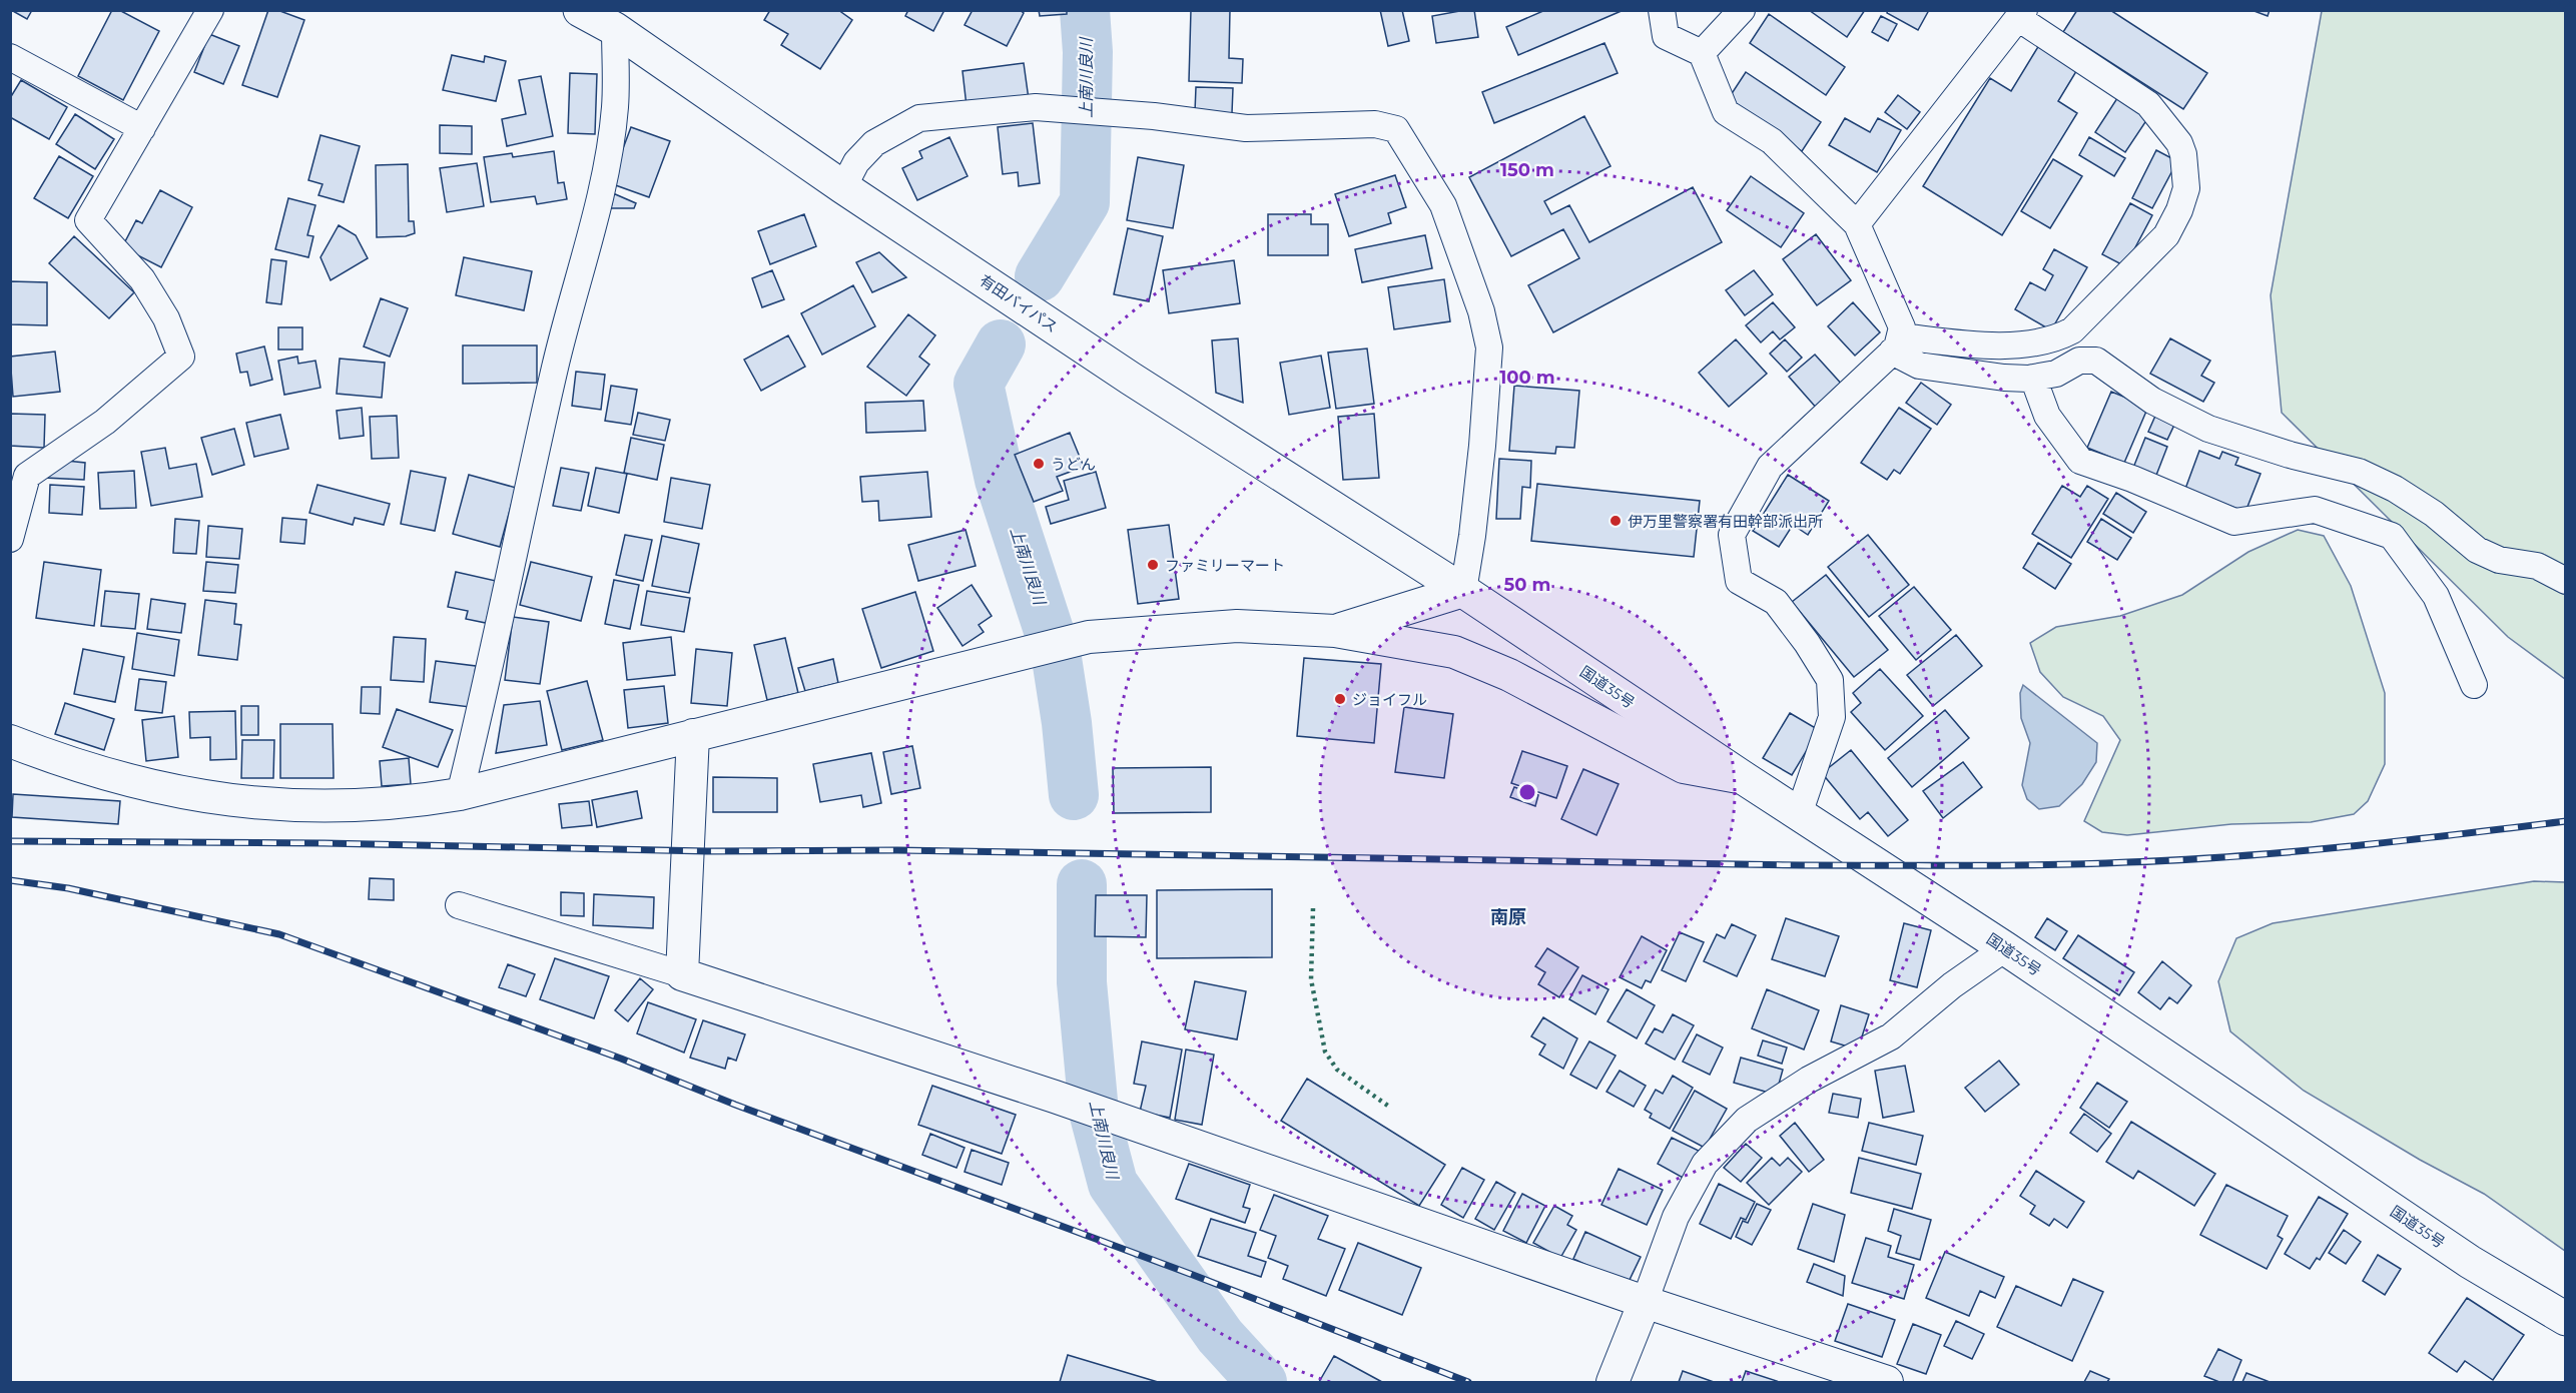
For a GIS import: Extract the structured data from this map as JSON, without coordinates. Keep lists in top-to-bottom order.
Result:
{
  "streets": {
    "highway": ["有田バイパス", "国道35号"]
  },
  "crossings": [
    ["有田バイパス", "国道35号"]
  ],
  "districts": ["南原"],
  "water": ["上南川良川"],
  "places": [
    "うどん",
    "伊万里警察署有田幹部派出所",
    "ファミリーマート",
    "ジョイフル"
  ],
  "rings": ["150 m", "100 m", "50 m"]
}
